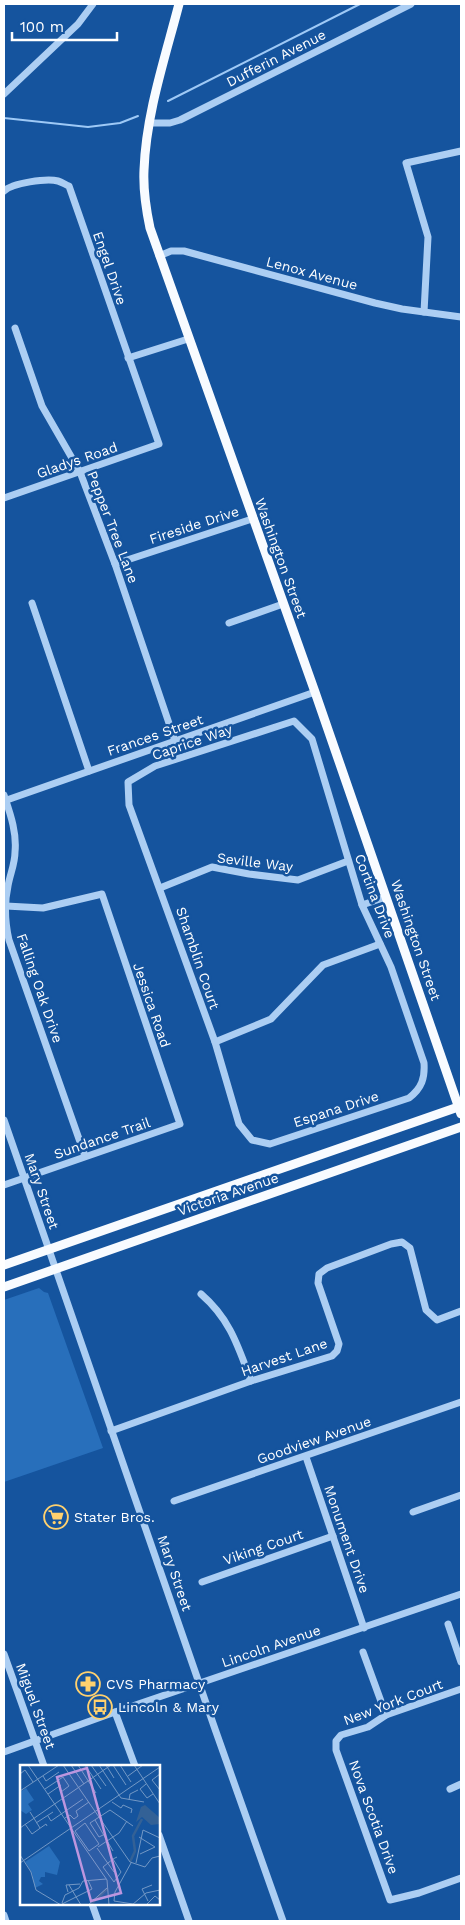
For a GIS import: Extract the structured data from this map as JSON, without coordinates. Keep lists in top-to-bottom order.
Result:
{
  "streets": {
    "main road": ["Washington Street", "Victoria Avenue"],
    "street": [
      "Dufferin Avenue",
      "Engel Drive",
      "Lenox Avenue",
      "Gladys Road",
      "Fireside Drive",
      "Pepper Tree Lane",
      "Frances Street",
      "Caprice Way",
      "Seville Way",
      "Cortina Drive",
      "Shamblin Court",
      "Falling Oak Drive",
      "Jessica Road",
      "Espana Drive",
      "Sundance Trail",
      "Mary Street",
      "Harvest Lane",
      "Goodview Avenue",
      "Monument Drive",
      "Viking Court",
      "Lincoln Avenue",
      "New York Court",
      "Miguel Street",
      "Nova Scotia Drive"
    ]
  },
  "crossings": [
    ["Dufferin Avenue", "Washington Street"],
    ["Engel Drive", "Gladys Road"],
    ["Lenox Avenue", "Washington Street"],
    ["Gladys Road", "Pepper Tree Lane"],
    ["Fireside Drive", "Pepper Tree Lane"],
    ["Fireside Drive", "Washington Street"],
    ["Pepper Tree Lane", "Frances Street"],
    ["Washington Street", "Frances Street"],
    ["Washington Street", "Victoria Avenue"],
    ["Frances Street", "Falling Oak Drive"],
    ["Caprice Way", "Cortina Drive"],
    ["Caprice Way", "Shamblin Court"],
    ["Seville Way", "Cortina Drive"],
    ["Seville Way", "Shamblin Court"],
    ["Cortina Drive", "Espana Drive"],
    ["Shamblin Court", "Espana Drive"],
    ["Falling Oak Drive", "Jessica Road"],
    ["Falling Oak Drive", "Sundance Trail"],
    ["Jessica Road", "Sundance Trail"],
    ["Sundance Trail", "Mary Street"],
    ["Mary Street", "Victoria Avenue"],
    ["Mary Street", "Harvest Lane"],
    ["Mary Street", "Lincoln Avenue"],
    ["Goodview Avenue", "Monument Drive"],
    ["Monument Drive", "Viking Court"],
    ["Monument Drive", "Lincoln Avenue"],
    ["Lincoln Avenue", "Miguel Street"],
    ["New York Court", "Nova Scotia Drive"]
  ],
  "places": {
    "supermarket": ["Stater Bros."],
    "pharmacy": ["CVS Pharmacy"],
    "bus stop": ["Lincoln & Mary"]
  },
  "scale_bar": "100 m"
}
